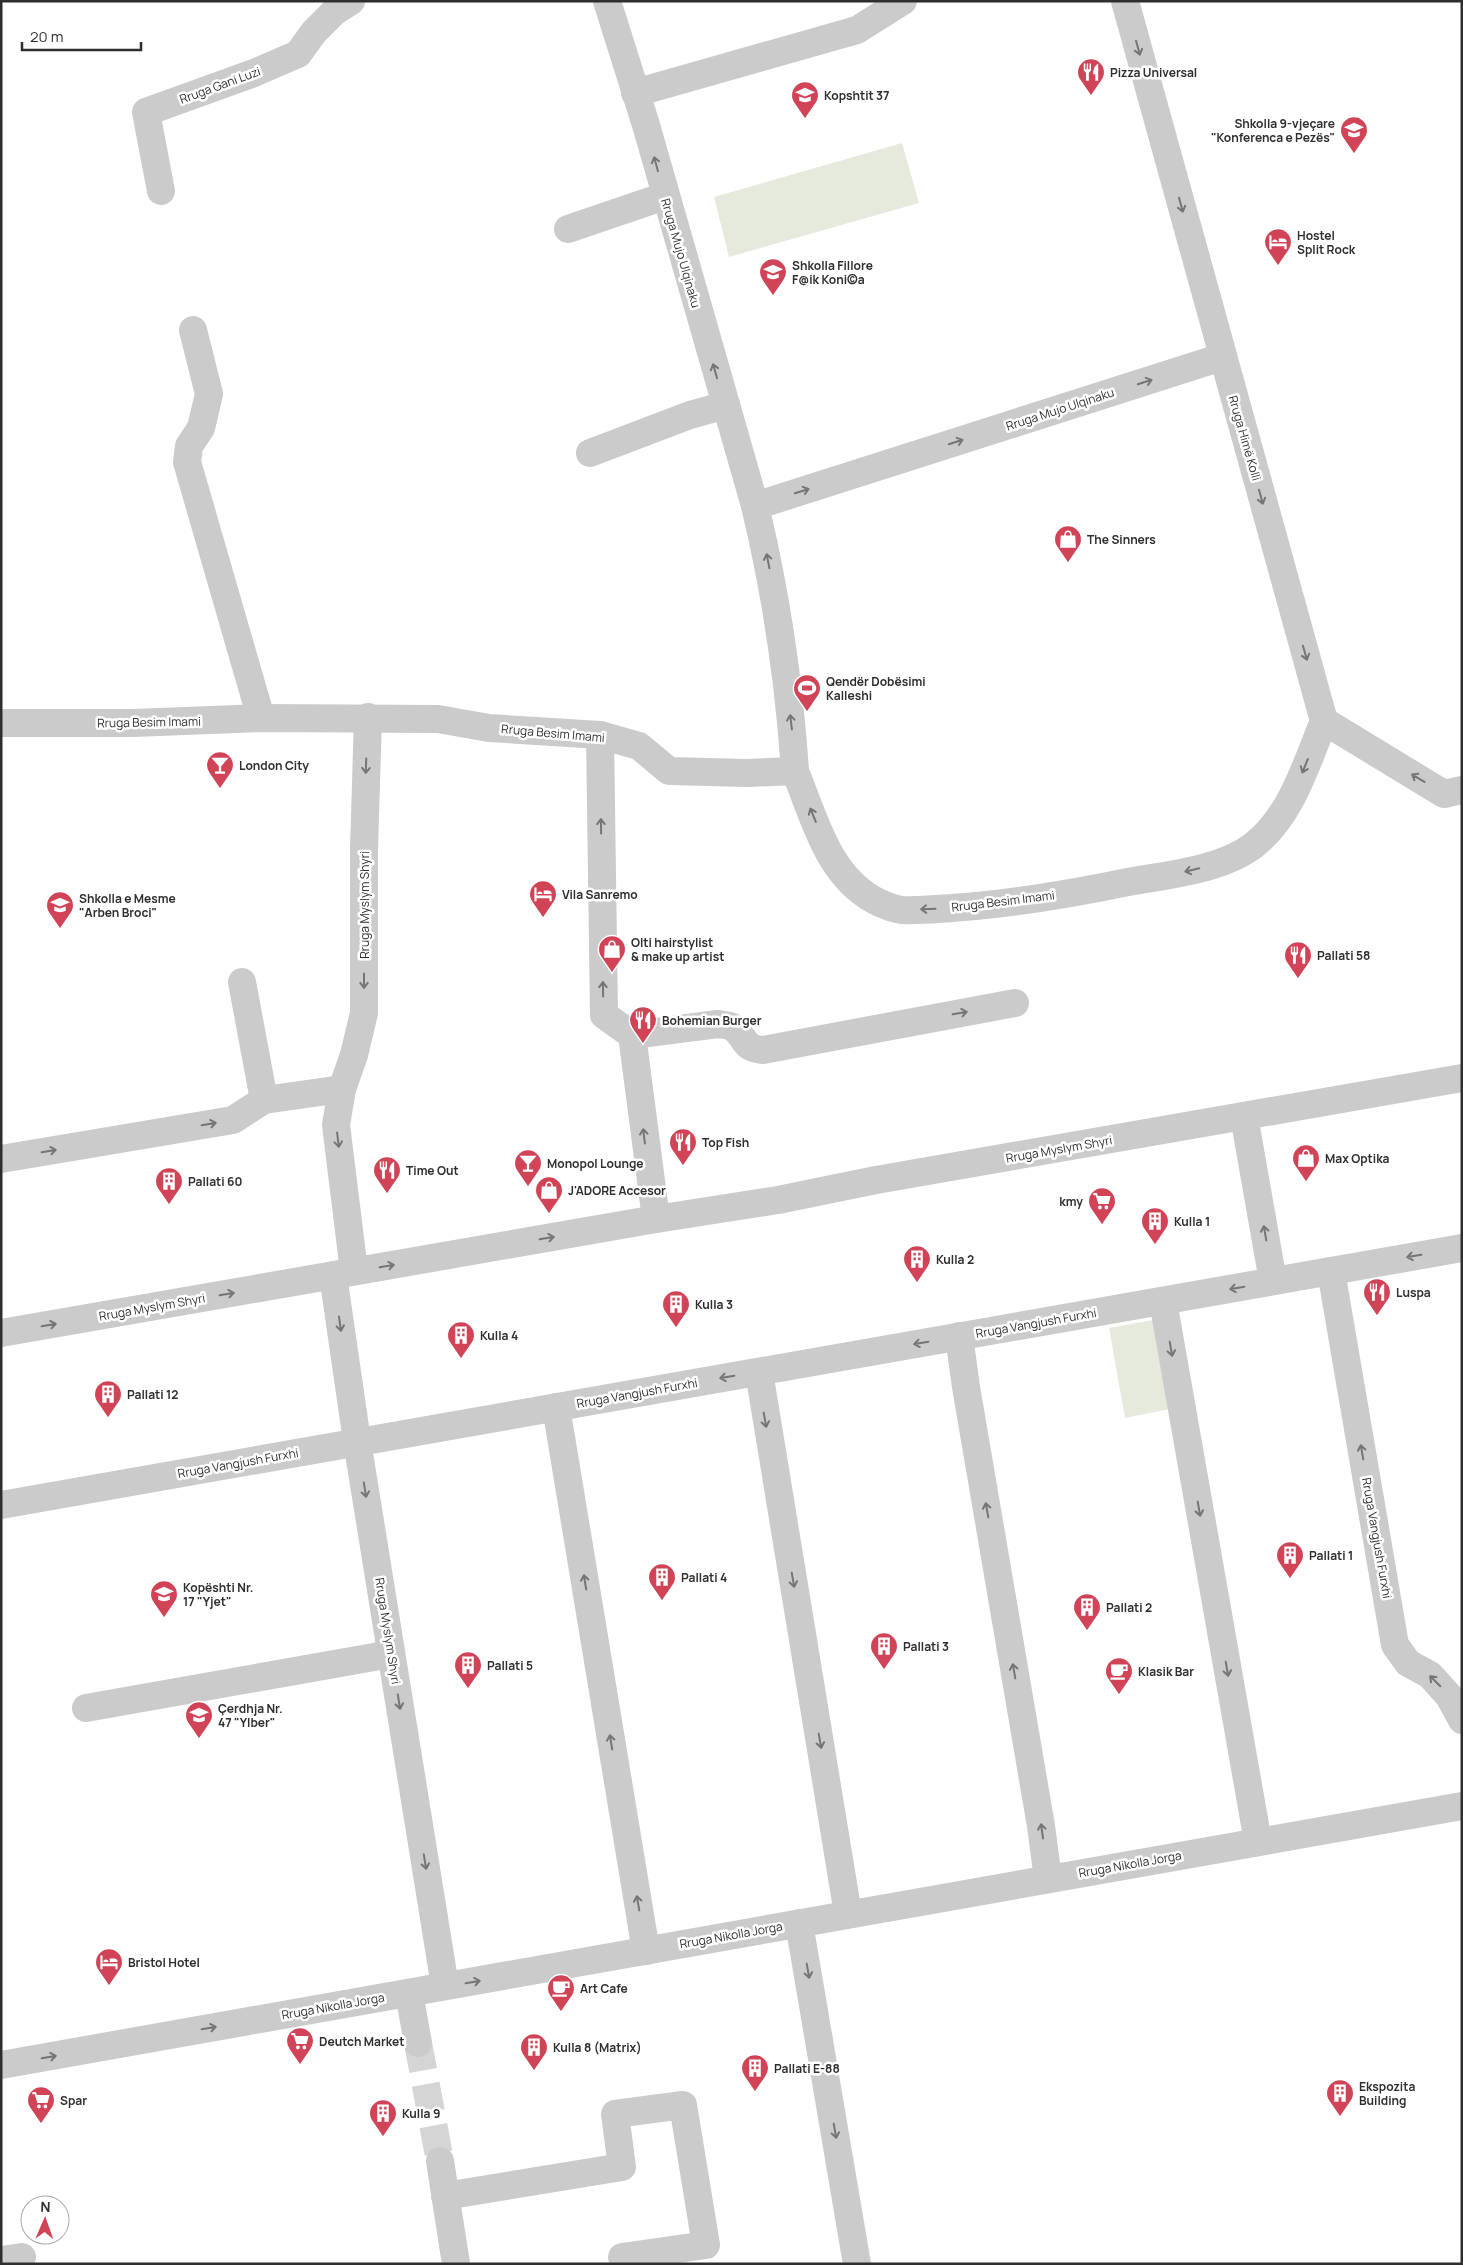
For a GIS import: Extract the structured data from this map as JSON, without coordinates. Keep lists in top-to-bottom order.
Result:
{
  "streets": {
    "street": [
      "Rruga Gani Luzi",
      "Rruga Mujo Ulqinaku",
      "Rruga Himë Kolli",
      "Rruga Besim Imami",
      "Rruga Myslym Shyri",
      "Rruga Vangjush Furxhi",
      "Rruga Nikolla Jorga"
    ]
  },
  "crossings": [
    ["Rruga Mujo Ulqinaku", "Rruga Himë Kolli"],
    ["Rruga Mujo Ulqinaku", "Rruga Besim Imami"],
    ["Rruga Himë Kolli", "Rruga Besim Imami"],
    ["Rruga Besim Imami", "Rruga Myslym Shyri"],
    ["Rruga Myslym Shyri", "Rruga Vangjush Furxhi"],
    ["Rruga Myslym Shyri", "Rruga Nikolla Jorga"]
  ],
  "one_way": ["Rruga Himë Kolli", "Rruga Nikolla Jorga"],
  "places": {
    "restaurant": [
      "Pizza Universal",
      "Pallati 58",
      "Bohemian Burger",
      "Top Fish",
      "Time Out",
      "Luspa"
    ],
    "school or university": [
      "Kopshtit 37",
      "Shkolla 9-vjeçare \"Konferenca e Pezës\"",
      "Shkolla Fillore F@ik Koni©a",
      "Shkolla e Mesme \"Arben Broci\"",
      "Kopështi Nr. 17 \"Yjet\"",
      "Çerdhja Nr. 47 \"Ylber\""
    ],
    "hotel": ["Hostel Split Rock", "Vila Sanremo", "Bristol Hotel"],
    "shop": [
      "The Sinners",
      "Olti hairstylist & make up artist",
      "Max Optika",
      "J'ADORE Accesor"
    ],
    "sports": ["Qendër Dobësimi Kalleshi"],
    "bar": ["London City", "Monopol Lounge"],
    "building": [
      "Pallati 60",
      "Kulla 1",
      "Kulla 2",
      "Kulla 3",
      "Kulla 4",
      "Pallati 12",
      "Pallati 1",
      "Pallati 4",
      "Pallati 2",
      "Pallati 3",
      "Pallati 5",
      "Kulla 8 (Matrix)",
      "Pallati E-88",
      "Ekspozita Building",
      "Kulla 9"
    ],
    "supermarket": ["kmy", "Deutch Market", "Spar"],
    "cafe": ["Klasik Bar", "Art Cafe"]
  },
  "scale_bar": "20 m",
  "north": "top"
}
